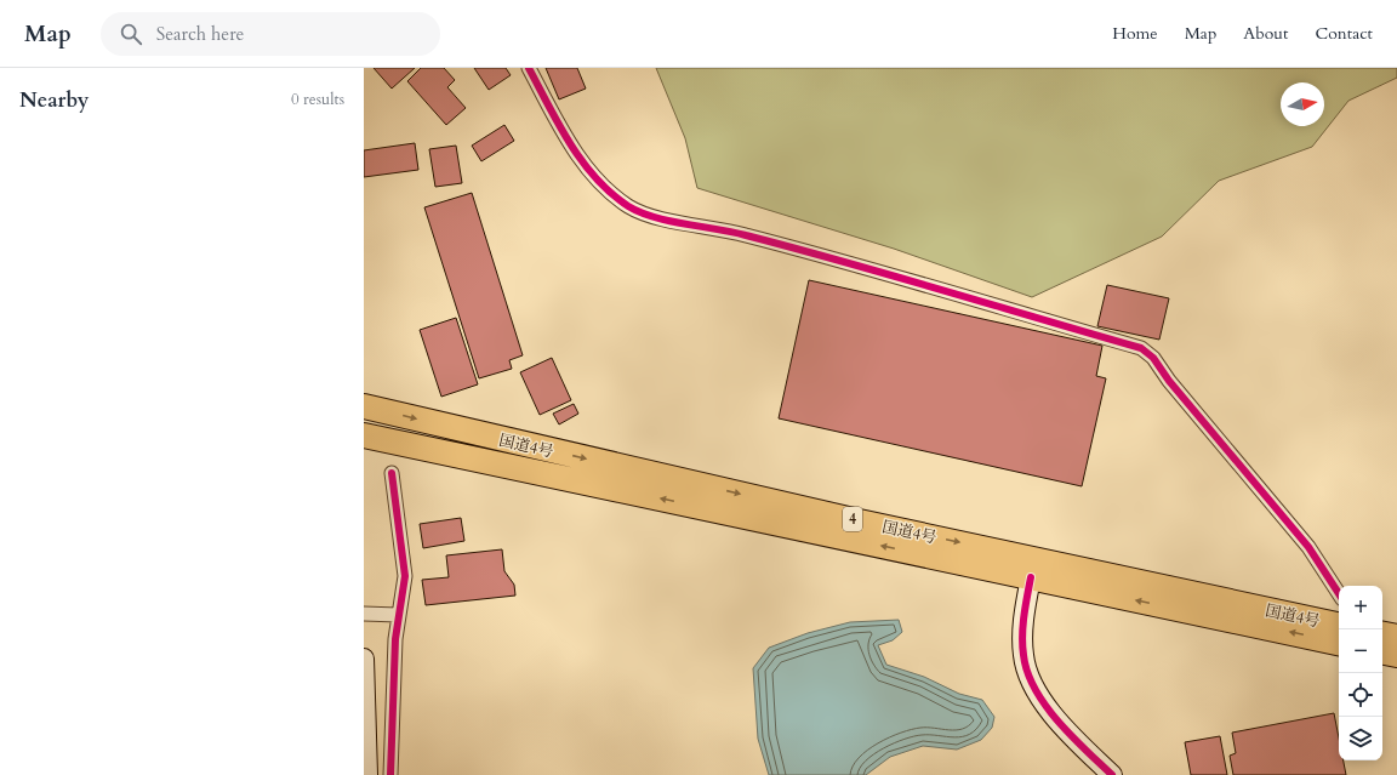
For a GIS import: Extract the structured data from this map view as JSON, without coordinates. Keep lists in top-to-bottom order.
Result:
{
  "streets": {
    "highway": ["国道4号", "4"]
  },
  "north": "right",
  "page": {
    "header": "Map",
    "search": "Search here",
    "nav": [
      "Home",
      "Map",
      "About",
      "Contact"
    ],
    "heading": ["Nearby", "0 results"],
    "map_buttons": ["+", "−"]
  }
}
